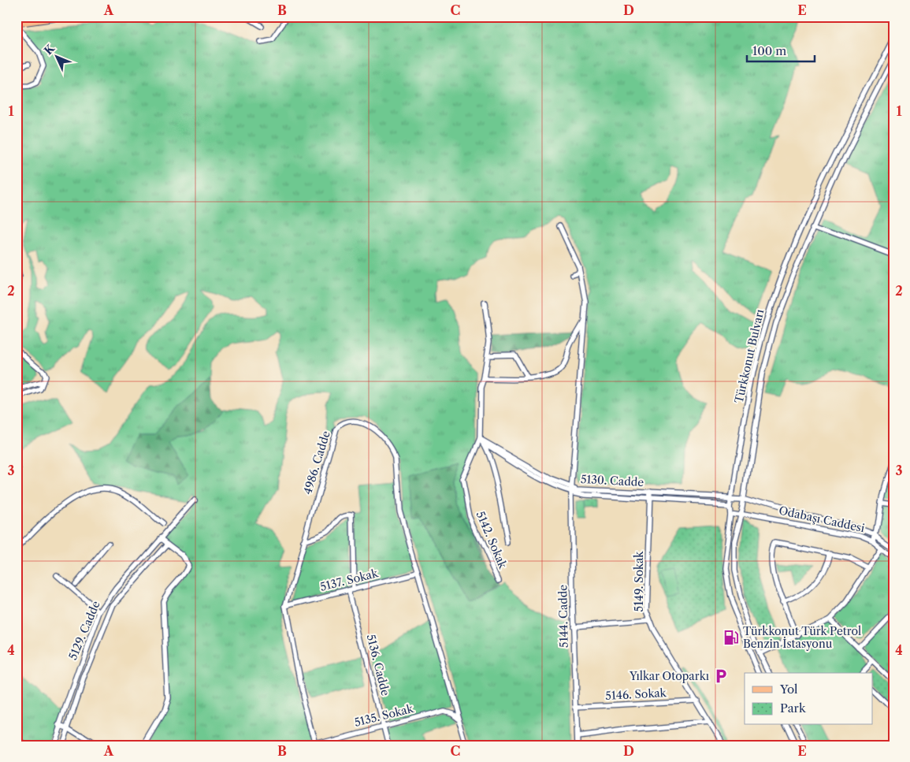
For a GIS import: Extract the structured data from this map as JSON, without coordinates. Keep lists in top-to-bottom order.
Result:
{
  "streets": {
    "street": [
      "Türkkonut Bulvarı",
      "4986. Cadde",
      "5130. Cadde",
      "Odabaşı Caddesi",
      "5142. Sokak",
      "5137. Sokak",
      "5149. Sokak",
      "5144. Cadde",
      "5129. Cadde",
      "5136. Cadde",
      "5146. Sokak",
      "5135. Sokak"
    ]
  },
  "crossings": [
    ["Türkkonut Bulvarı", "5130. Cadde"],
    ["Türkkonut Bulvarı", "Odabaşı Caddesi"],
    ["4986. Cadde", "5137. Sokak"],
    ["4986. Cadde", "5136. Cadde"],
    ["4986. Cadde", "5135. Sokak"],
    ["5130. Cadde", "Odabaşı Caddesi"],
    ["5130. Cadde", "5142. Sokak"],
    ["5130. Cadde", "5149. Sokak"],
    ["5130. Cadde", "5144. Cadde"],
    ["5137. Sokak", "5136. Cadde"],
    ["5149. Sokak", "5146. Sokak"],
    ["5144. Cadde", "5146. Sokak"],
    ["5136. Cadde", "5135. Sokak"]
  ],
  "places": {
    "fuel station": ["Türkkonut Türk Petrol Benzin İstasyonu"],
    "parking": ["Yılkar Otoparkı"]
  },
  "legend": ["Yol", "Park"],
  "scale_bar": "100 m",
  "north": "top left",
  "grid": {
    "columns": [
      "A",
      "B",
      "C",
      "D",
      "E"
    ],
    "rows": [
      "1",
      "2",
      "3",
      "4"
    ]
  }
}
